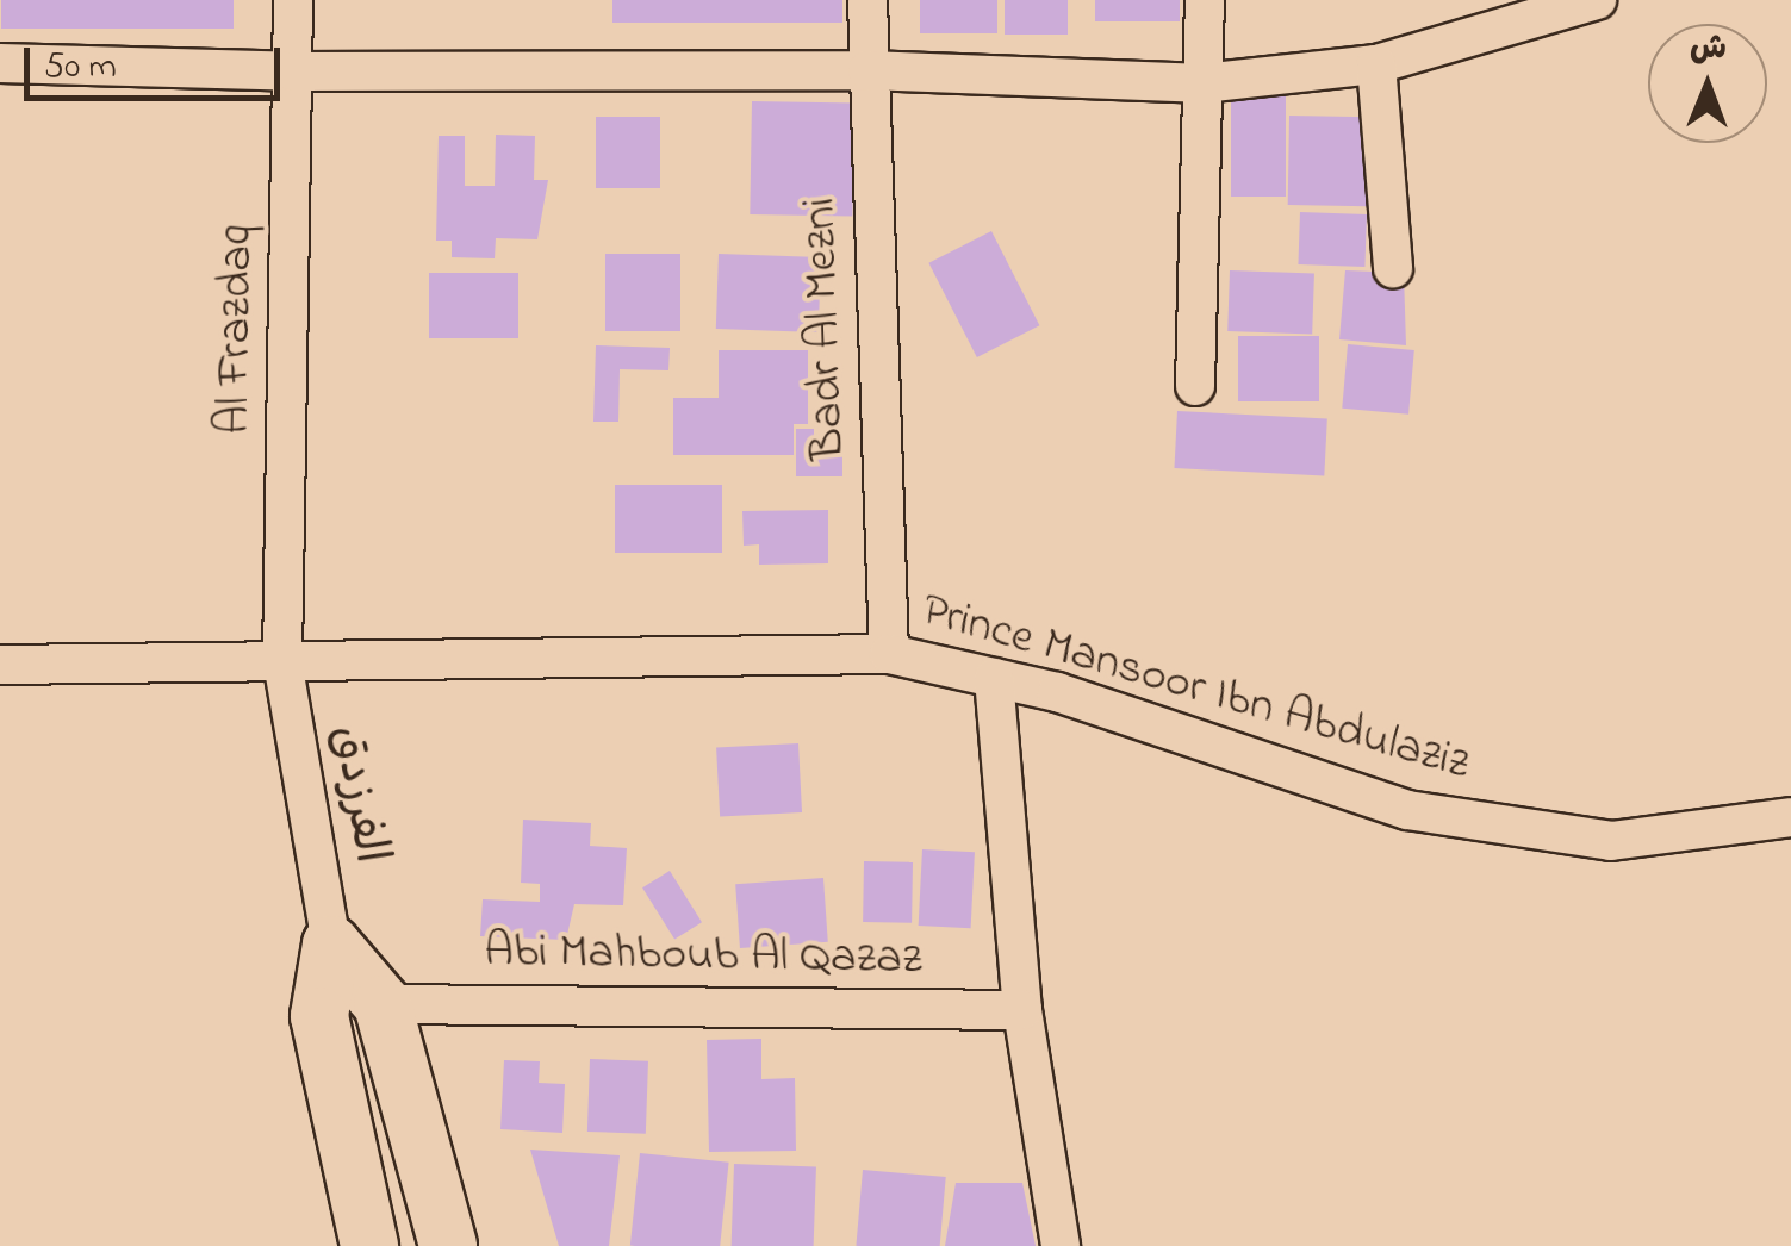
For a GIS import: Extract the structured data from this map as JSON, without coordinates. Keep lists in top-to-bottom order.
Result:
{
  "streets": {
    "street": [
      "Badr Al Mezni",
      "Al Frazdaq",
      "Prince Mansoor Ibn Abdulaziz",
      "الفرزدق",
      "Abi Mahboub Al Qazaz"
    ]
  },
  "crossings": [
    ["Badr Al Mezni", "Prince Mansoor Ibn Abdulaziz"],
    ["Al Frazdaq", "Prince Mansoor Ibn Abdulaziz"],
    ["Al Frazdaq", "الفرزدق"],
    ["Prince Mansoor Ibn Abdulaziz", "الفرزدق"]
  ],
  "scale_bar": "50 m",
  "north": "top"
}
